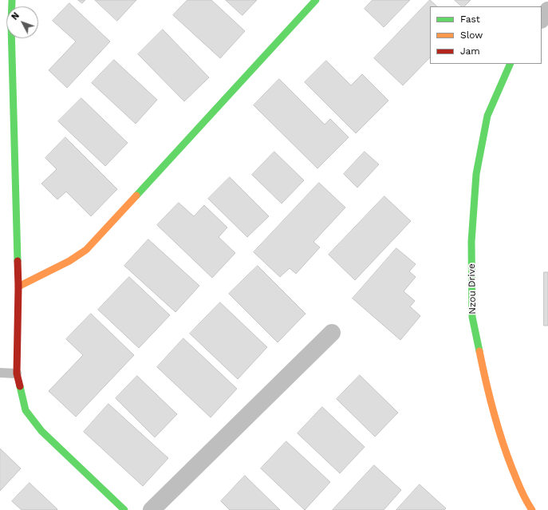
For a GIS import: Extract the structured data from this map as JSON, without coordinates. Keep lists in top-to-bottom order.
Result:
{
  "streets": {
    "street": ["Nzou Drive"]
  },
  "legend": ["Fast", "Slow", "Jam"],
  "north": "top left"
}
